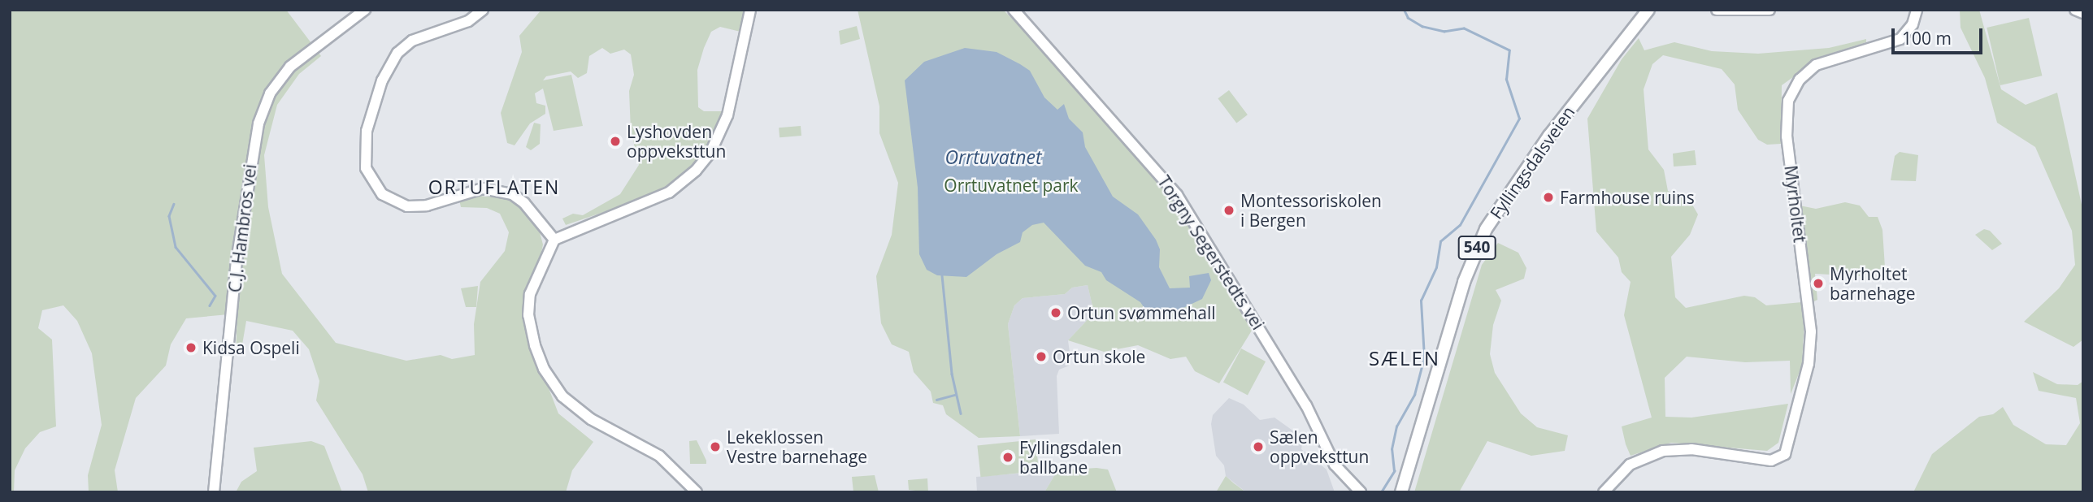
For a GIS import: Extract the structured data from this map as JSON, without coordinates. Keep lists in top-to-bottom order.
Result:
{
  "streets": {
    "main road": [
      "Fyllingsdalsveien",
      "Myrholtet",
      "C.J. Hambros vei",
      "540",
      "Torgny Segerstedts vei"
    ]
  },
  "districts": ["ORTUFLATEN", "SÆLEN"],
  "water": ["Orrtuvatnet"],
  "parks": ["Orrtuvatnet park"],
  "places": [
    "Lyshovden oppveksttun",
    "Farmhouse ruins",
    "Montessoriskolen i Bergen",
    "Myrholtet barnehage",
    "Ortun svømmehall",
    "Kidsa Ospeli",
    "Ortun skole",
    "Lekeklossen Vestre barnehage",
    "Sælen oppveksttun",
    "Fyllingsdalen ballbane"
  ],
  "scale_bar": "100 m"
}
